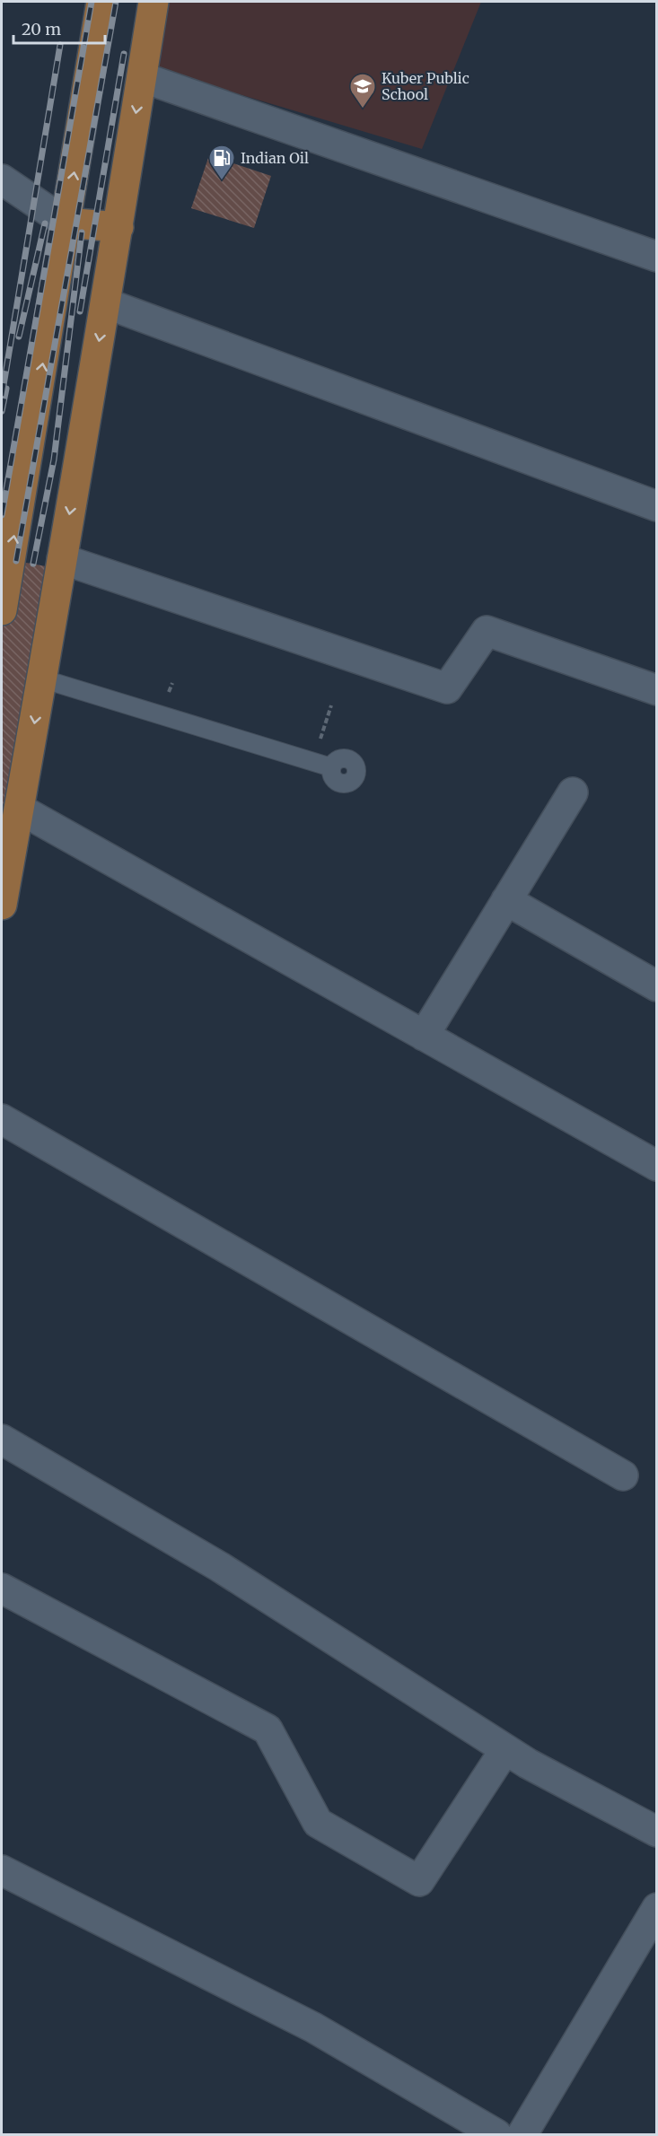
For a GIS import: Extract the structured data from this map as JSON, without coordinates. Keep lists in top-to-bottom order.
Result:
{
  "places": {
    "school or university": ["Kuber Public School"],
    "fuel station": ["Indian Oil"]
  },
  "scale_bar": "20 m"
}
